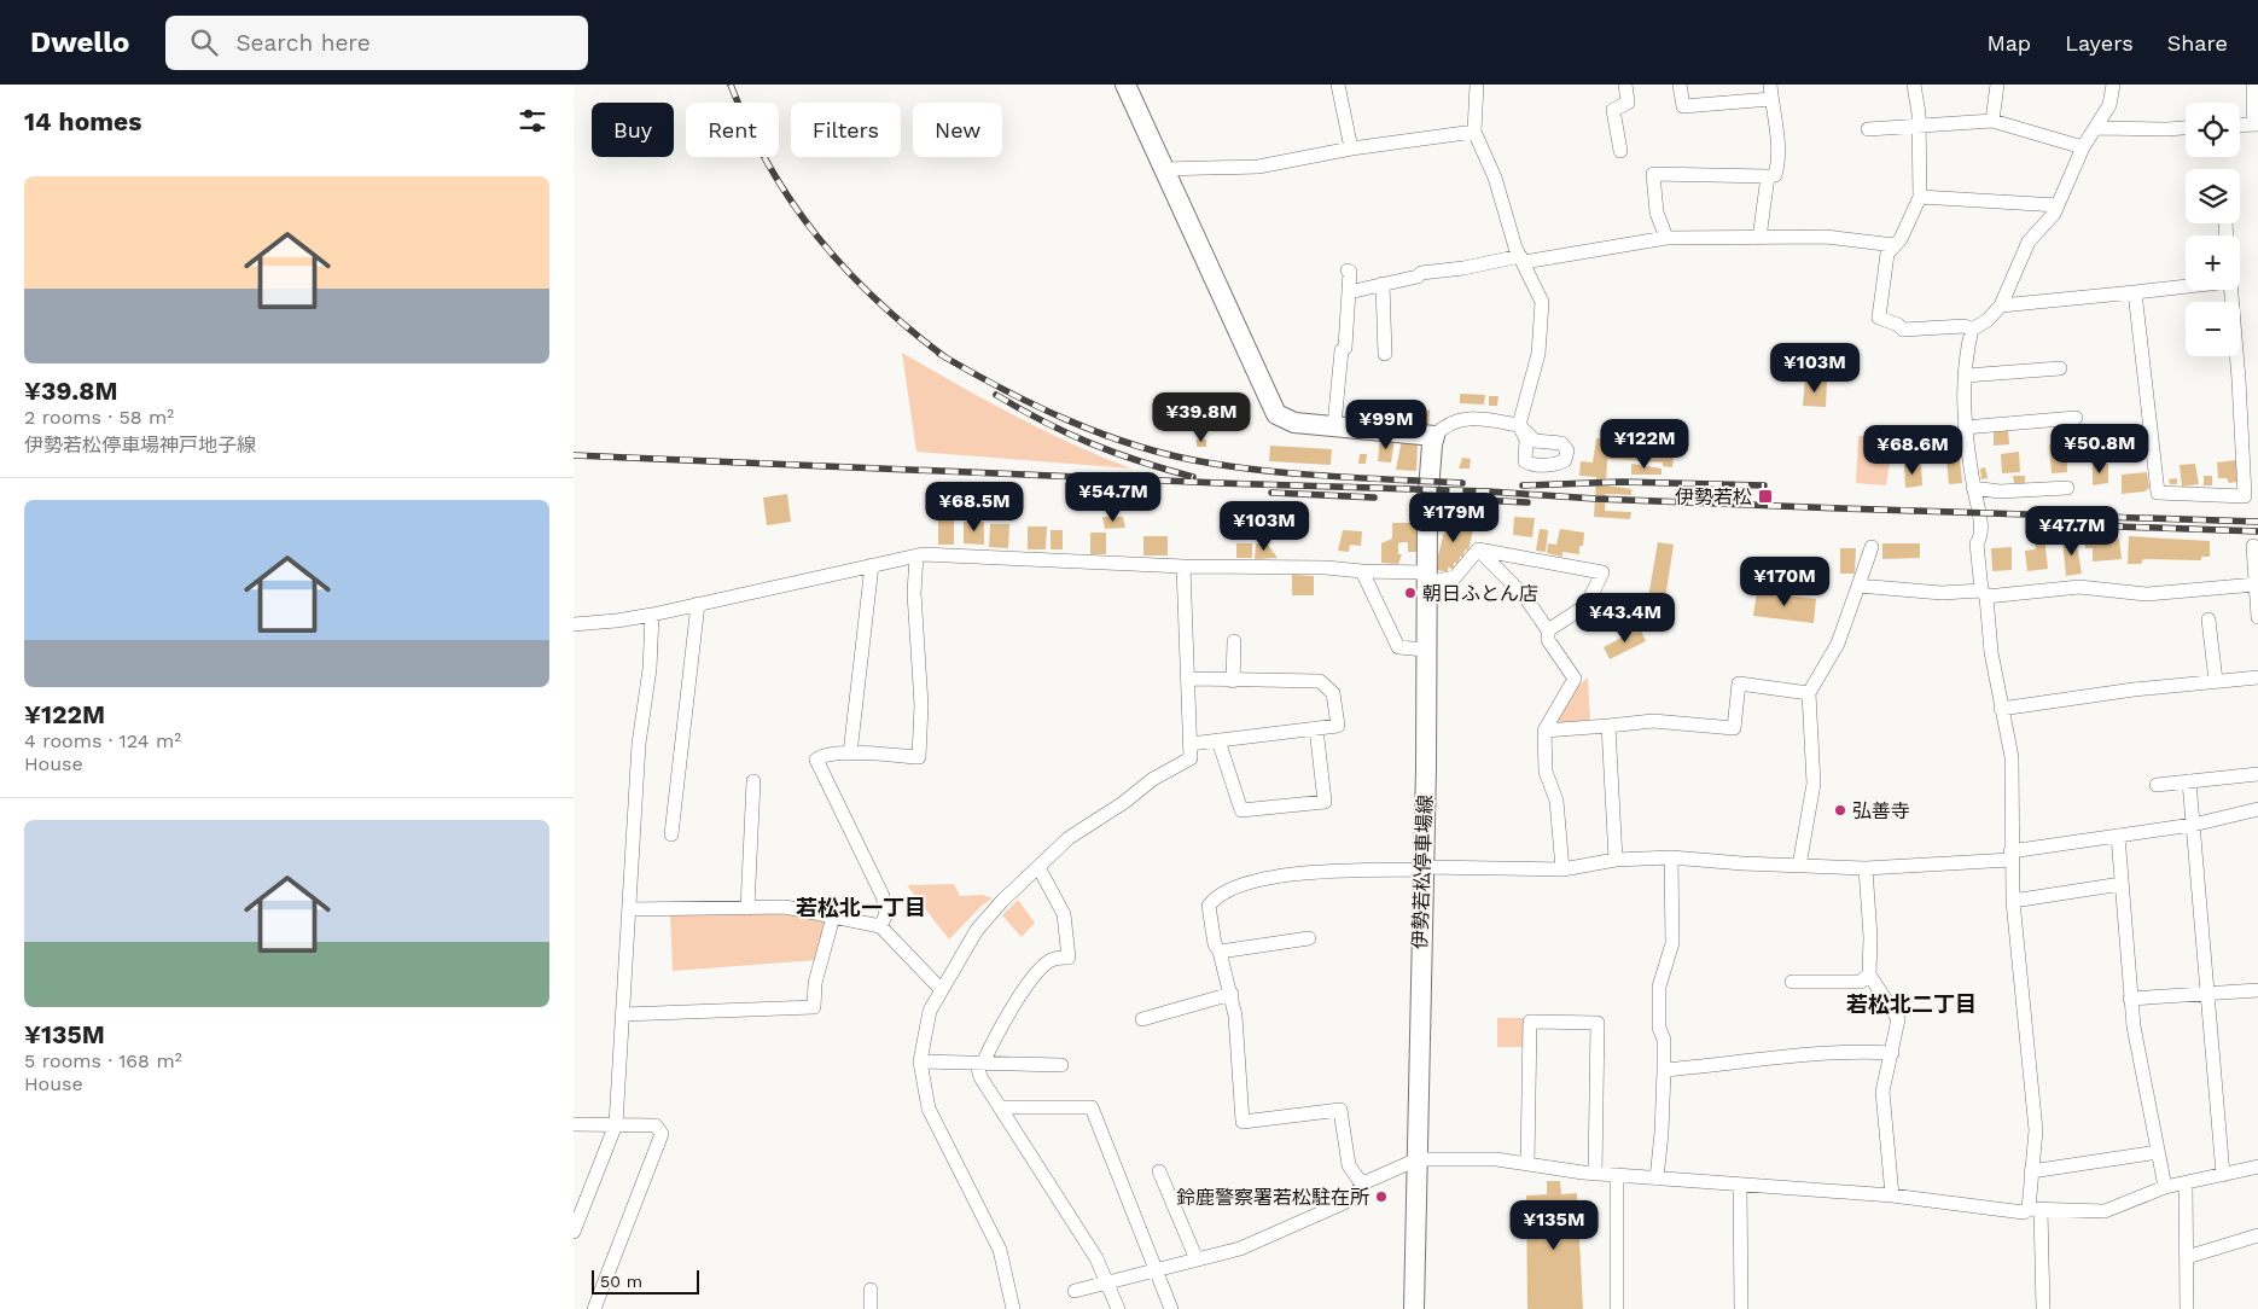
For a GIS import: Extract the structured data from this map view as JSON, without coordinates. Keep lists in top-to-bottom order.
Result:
{
  "streets": {
    "main road": ["伊勢若松停車場線"]
  },
  "districts": ["若松北一丁目", "若松北二丁目"],
  "places": {
    "transit": ["伊勢若松"],
    "other": ["朝日ふとん店", "弘善寺", "鈴鹿警察署若松駐在所"]
  },
  "scale_bar": "50 m",
  "page": {
    "header": "Dwello",
    "search": "Search here",
    "nav": ["Map", "Layers", "Share"],
    "heading": "14 homes",
    "map_buttons": ["+", "−"],
    "chip": [
      "Buy",
      "Rent",
      "Filters",
      "New"
    ],
    "list": [
      {
        "name": "¥39.8M",
        "note": "2 rooms · 58 m² · 伊勢若松停車場神戸地子線"
      },
      {
        "name": "¥122M",
        "note": "4 rooms · 124 m² · House"
      },
      {
        "name": "¥135M",
        "note": "5 rooms · 168 m² · House"
      }
    ],
    "price": [
      "¥103M",
      "¥39.8M",
      "¥99M",
      "¥122M",
      "¥50.8M",
      "¥68.6M",
      "¥54.7M",
      "¥68.5M",
      "¥179M",
      "¥103M",
      "¥47.7M",
      "¥170M",
      "¥43.4M",
      "¥135M"
    ],
    "scale": "50 m"
  }
}
